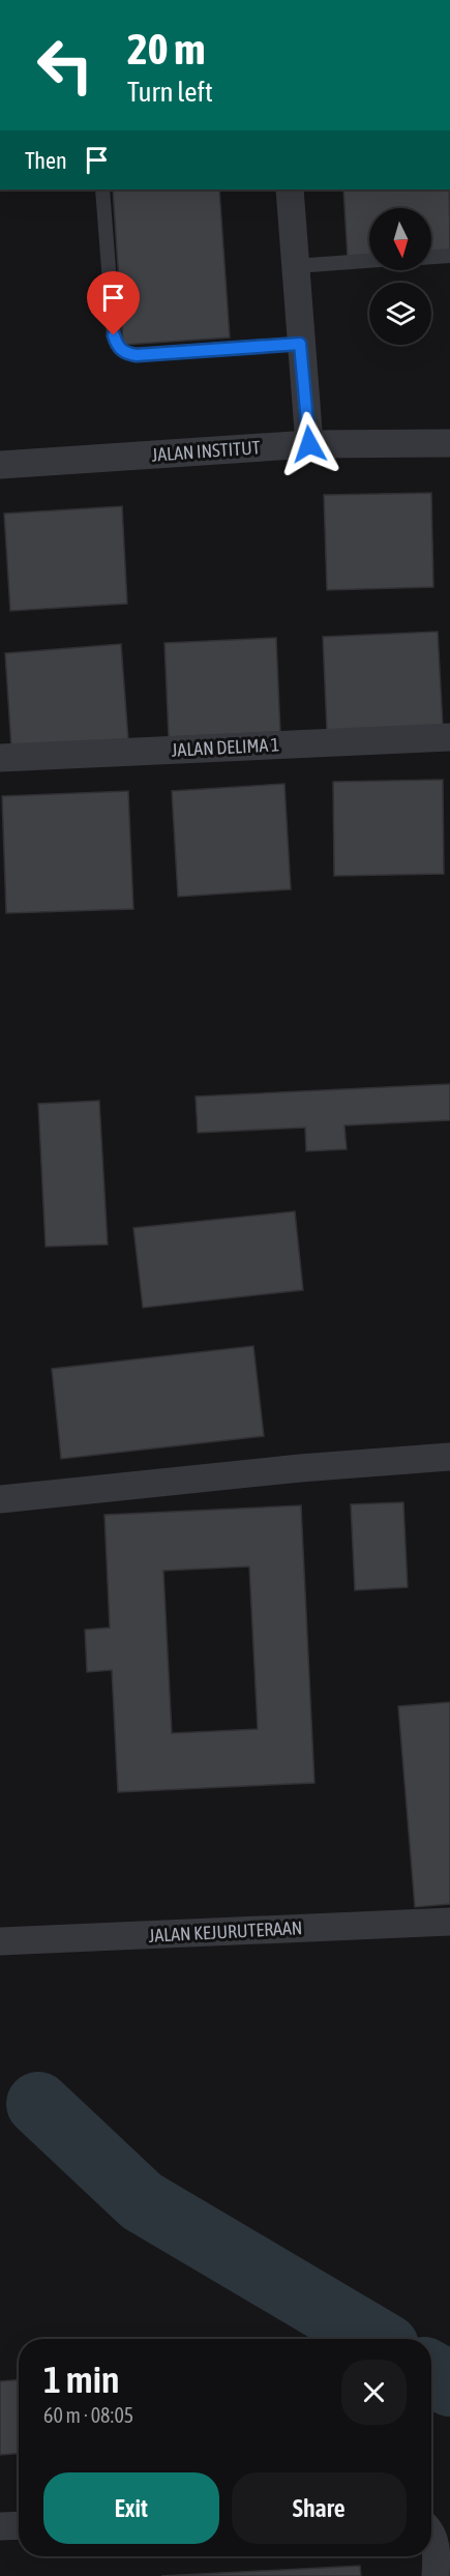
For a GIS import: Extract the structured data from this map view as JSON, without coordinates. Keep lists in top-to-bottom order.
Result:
{
  "streets": {
    "street": ["JALAN INSTITUT", "JALAN DELIMA 1", "JALAN KEJURUTERAAN"]
  },
  "north": "bottom",
  "page": {
    "turn": ["20 m", "Turn left"],
    "then": "Then",
    "heading": ["1 min", "60 m · 08:05"],
    "buttons": ["Exit", "Share"]
  }
}
